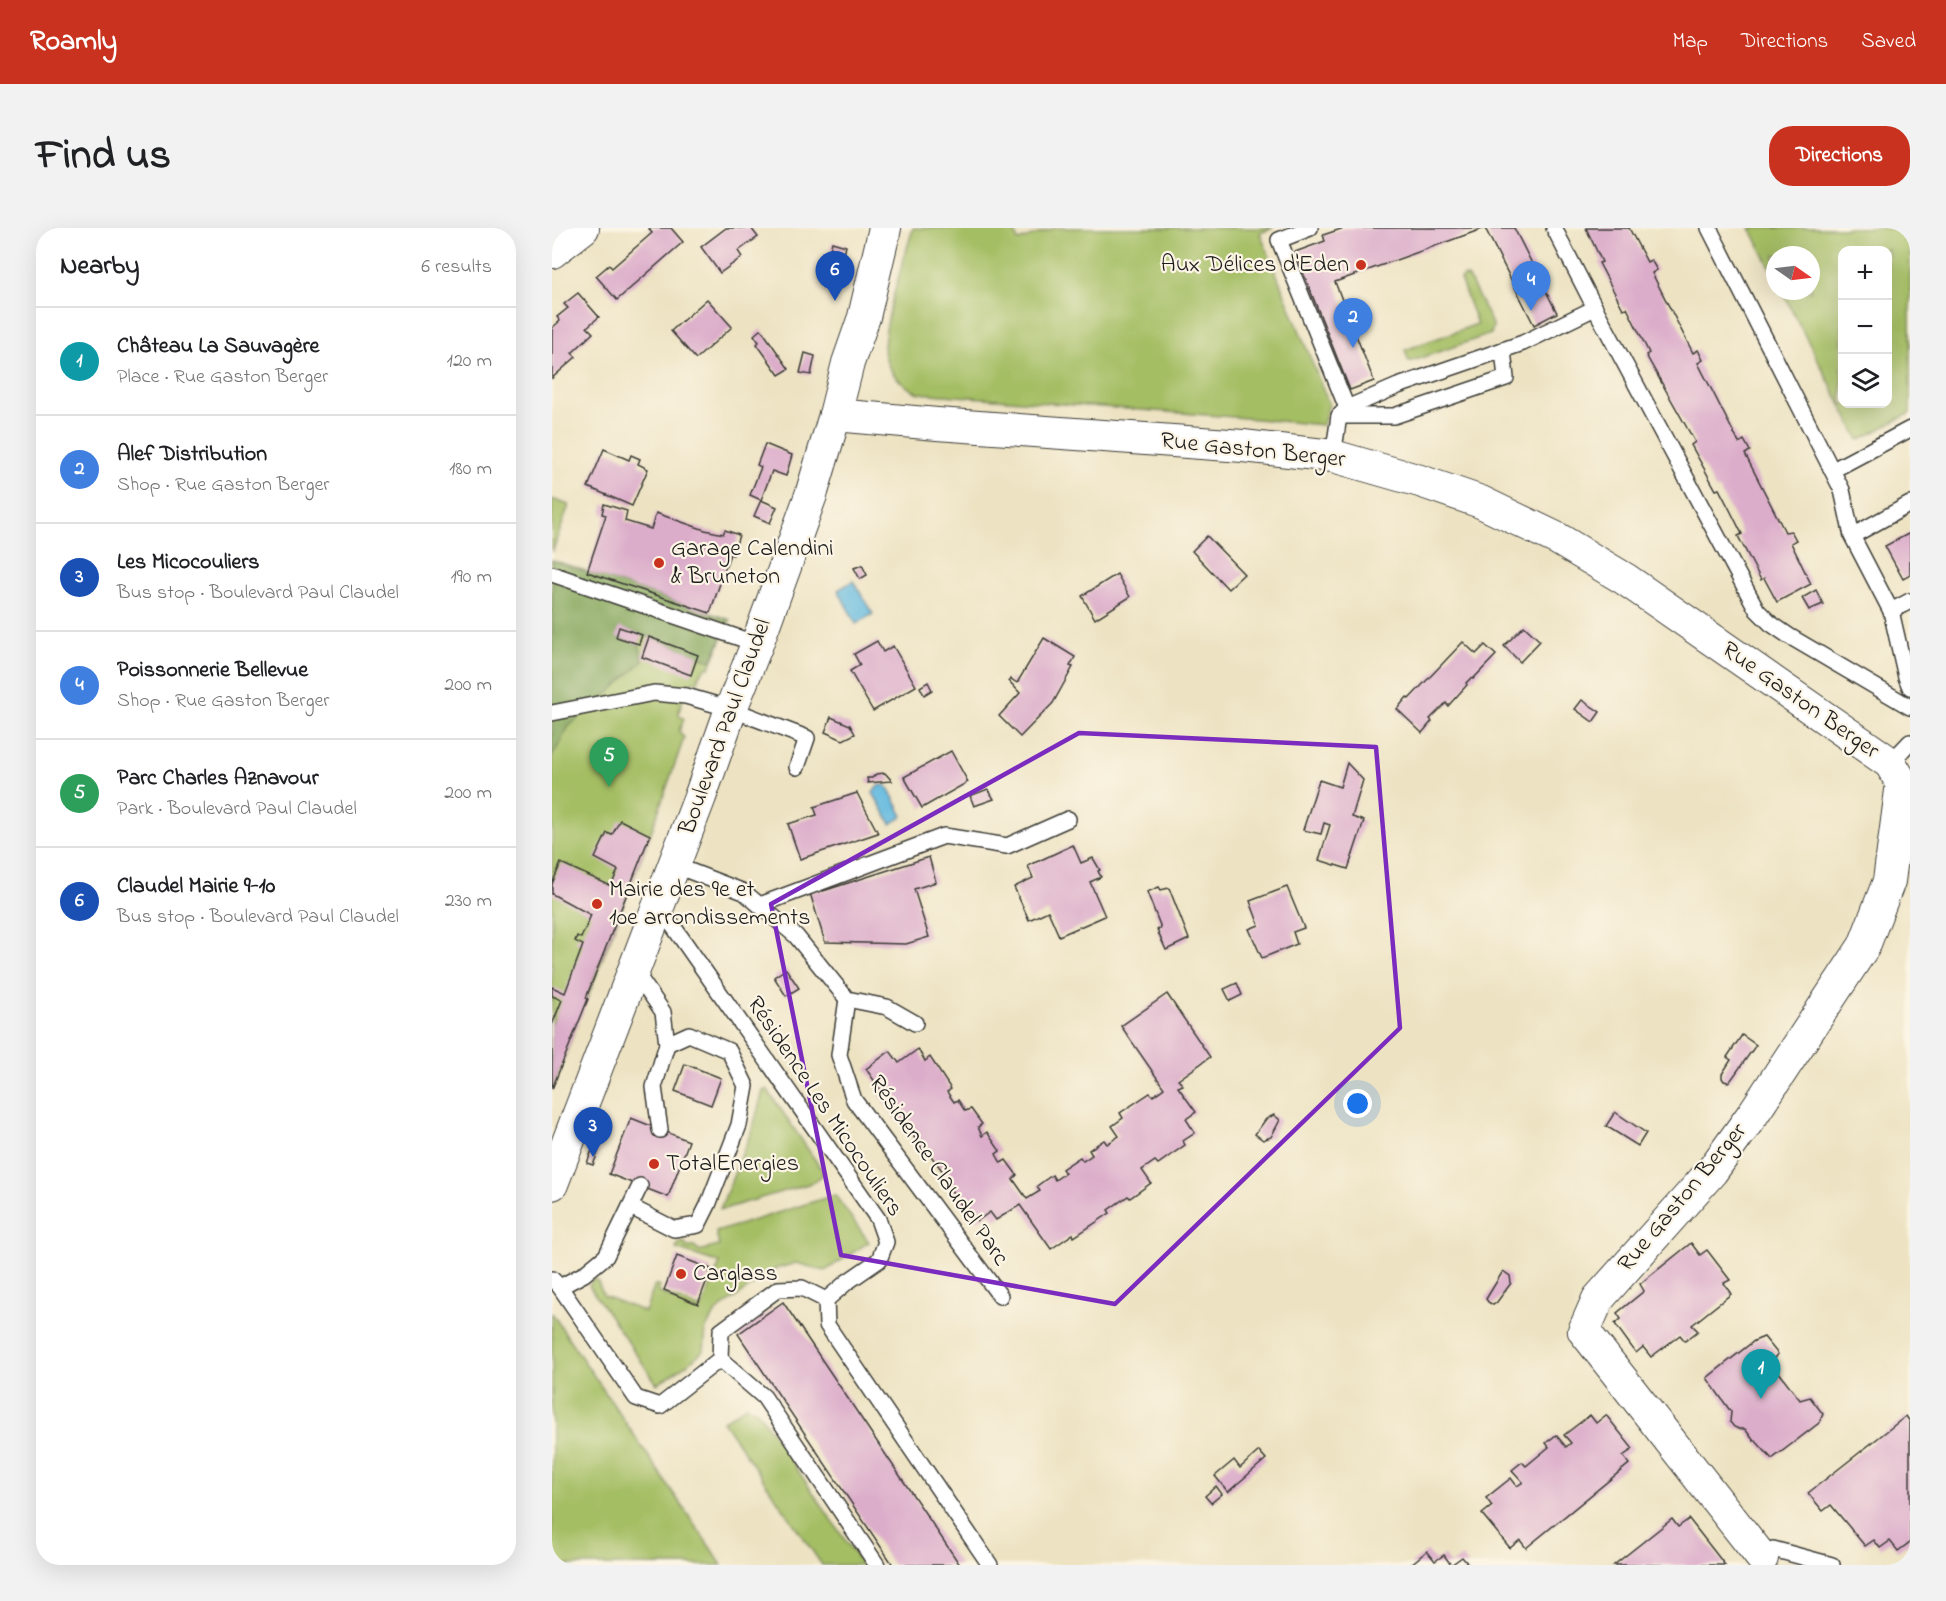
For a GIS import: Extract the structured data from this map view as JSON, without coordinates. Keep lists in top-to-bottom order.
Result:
{
  "streets": {
    "street": ["Rue Gaston Berger", "Boulevard Paul Claudel"],
    "lane": ["Résidence Les Micocouliers", "Résidence Claudel Parc"]
  },
  "crossings": [
    ["Rue Gaston Berger", "Boulevard Paul Claudel"],
    ["Boulevard Paul Claudel", "Résidence Les Micocouliers"]
  ],
  "places": [
    "Aux Délices d'Eden",
    "Garage Calendini & Bruneton",
    "Mairie des 9e et 10e arrondissements",
    "TotalEnergies",
    "Carglass"
  ],
  "north": "right",
  "page": {
    "header": "Roamly",
    "nav": ["Map", "Directions", "Saved"],
    "title": "Find us",
    "buttons": "Directions",
    "heading": ["Nearby", "6 results"],
    "map_buttons": ["+", "−"],
    "pins": [
      "6",
      "4",
      "2",
      "5",
      "3",
      "1"
    ],
    "list": [
      {
        "mark": "1",
        "name": "Château La Sauvagère",
        "note": "Place · Rue Gaston Berger",
        "value": "120 m"
      },
      {
        "mark": "2",
        "name": "Alef Distribution",
        "note": "Shop · Rue Gaston Berger",
        "value": "180 m"
      },
      {
        "mark": "3",
        "name": "Les Micocouliers",
        "note": "Bus stop · Boulevard Paul Claudel",
        "value": "190 m"
      },
      {
        "mark": "4",
        "name": "Poissonnerie Bellevue",
        "note": "Shop · Rue Gaston Berger",
        "value": "200 m"
      },
      {
        "mark": "5",
        "name": "Parc Charles Aznavour",
        "note": "Park · Boulevard Paul Claudel",
        "value": "200 m"
      },
      {
        "mark": "6",
        "name": "Claudel Mairie 9-10",
        "note": "Bus stop · Boulevard Paul Claudel",
        "value": "230 m"
      }
    ]
  }
}
